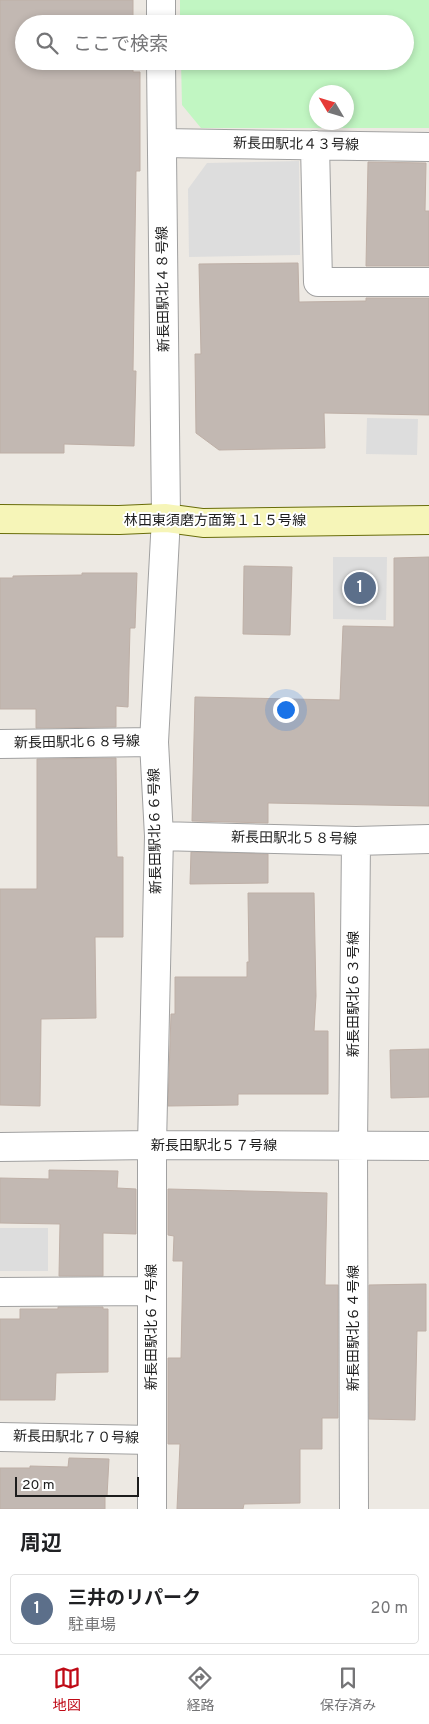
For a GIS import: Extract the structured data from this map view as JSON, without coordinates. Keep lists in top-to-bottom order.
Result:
{
  "streets": {
    "street": [
      "新長田駅北４３号線",
      "新長田駅北４８号線",
      "林田東須磨方面第１１５号線",
      "新長田駅北６８号線",
      "新長田駅北６６号線",
      "新長田駅北５８号線",
      "新長田駅北６３号線",
      "新長田駅北５７号線",
      "新長田駅北６７号線",
      "新長田駅北６４号線",
      "新長田駅北７０号線"
    ]
  },
  "crossings": [
    ["新長田駅北４３号線", "新長田駅北４８号線"],
    ["新長田駅北４８号線", "林田東須磨方面第１１５号線"],
    ["新長田駅北４８号線", "新長田駅北６６号線"],
    ["林田東須磨方面第１１５号線", "新長田駅北６６号線"],
    ["新長田駅北６８号線", "新長田駅北６６号線"],
    ["新長田駅北６６号線", "新長田駅北５８号線"],
    ["新長田駅北６６号線", "新長田駅北５７号線"],
    ["新長田駅北６６号線", "新長田駅北６７号線"],
    ["新長田駅北５８号線", "新長田駅北６３号線"],
    ["新長田駅北６３号線", "新長田駅北５７号線"],
    ["新長田駅北６３号線", "新長田駅北６４号線"],
    ["新長田駅北５７号線", "新長田駅北６７号線"],
    ["新長田駅北５７号線", "新長田駅北６４号線"],
    ["新長田駅北６７号線", "新長田駅北７０号線"]
  ],
  "scale_bar": "20 m",
  "north": "top left",
  "page": {
    "search": "ここで検索",
    "pins": "1",
    "scale": "20 m",
    "heading": "周辺",
    "list": [
      {
        "mark": "1",
        "name": "三井のリパーク",
        "note": "駐車場",
        "value": "20 m"
      }
    ],
    "nav": ["地図", "経路", "保存済み"]
  }
}
